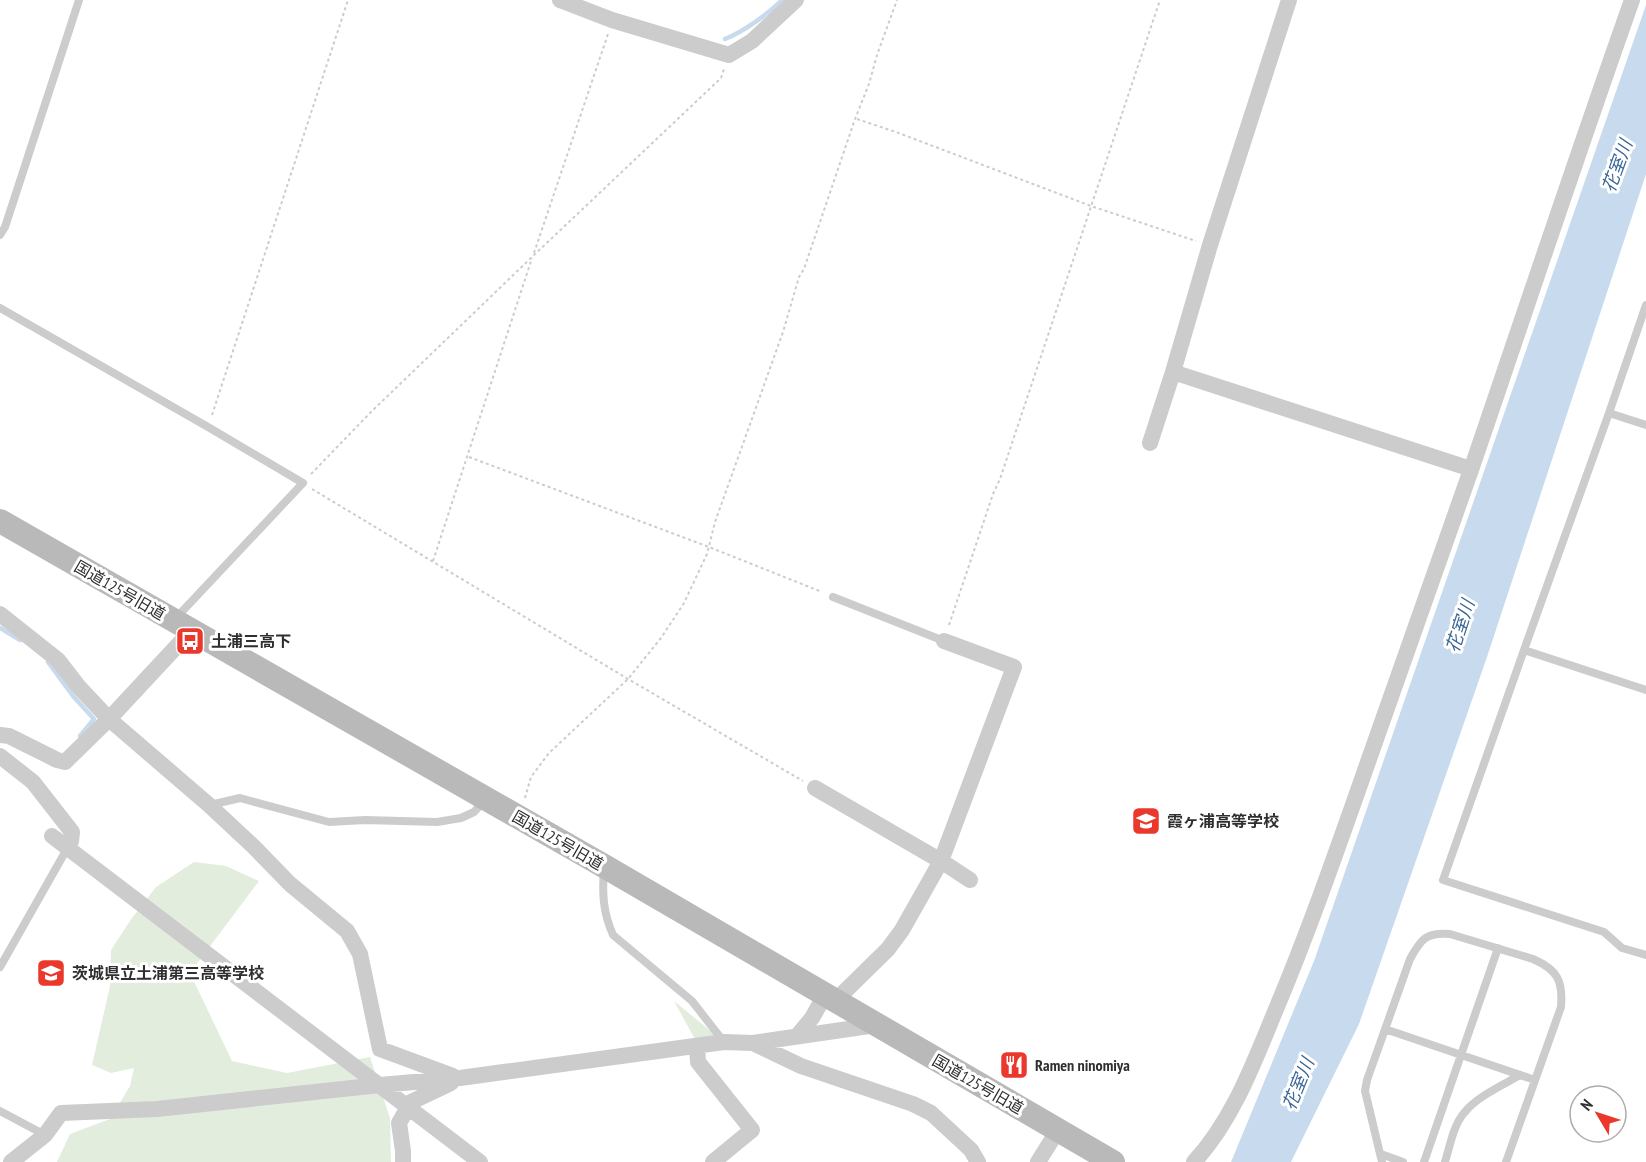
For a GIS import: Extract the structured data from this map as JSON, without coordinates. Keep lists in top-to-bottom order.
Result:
{
  "streets": {
    "street": ["国道125号旧道"]
  },
  "water": ["花室川"],
  "places": {
    "bus stop": ["土浦三高下"],
    "school or university": ["霞ヶ浦高等学校", "茨城県立土浦第三高等学校"],
    "restaurant": ["Ramen ninomiya"]
  },
  "north": "top left"
}
